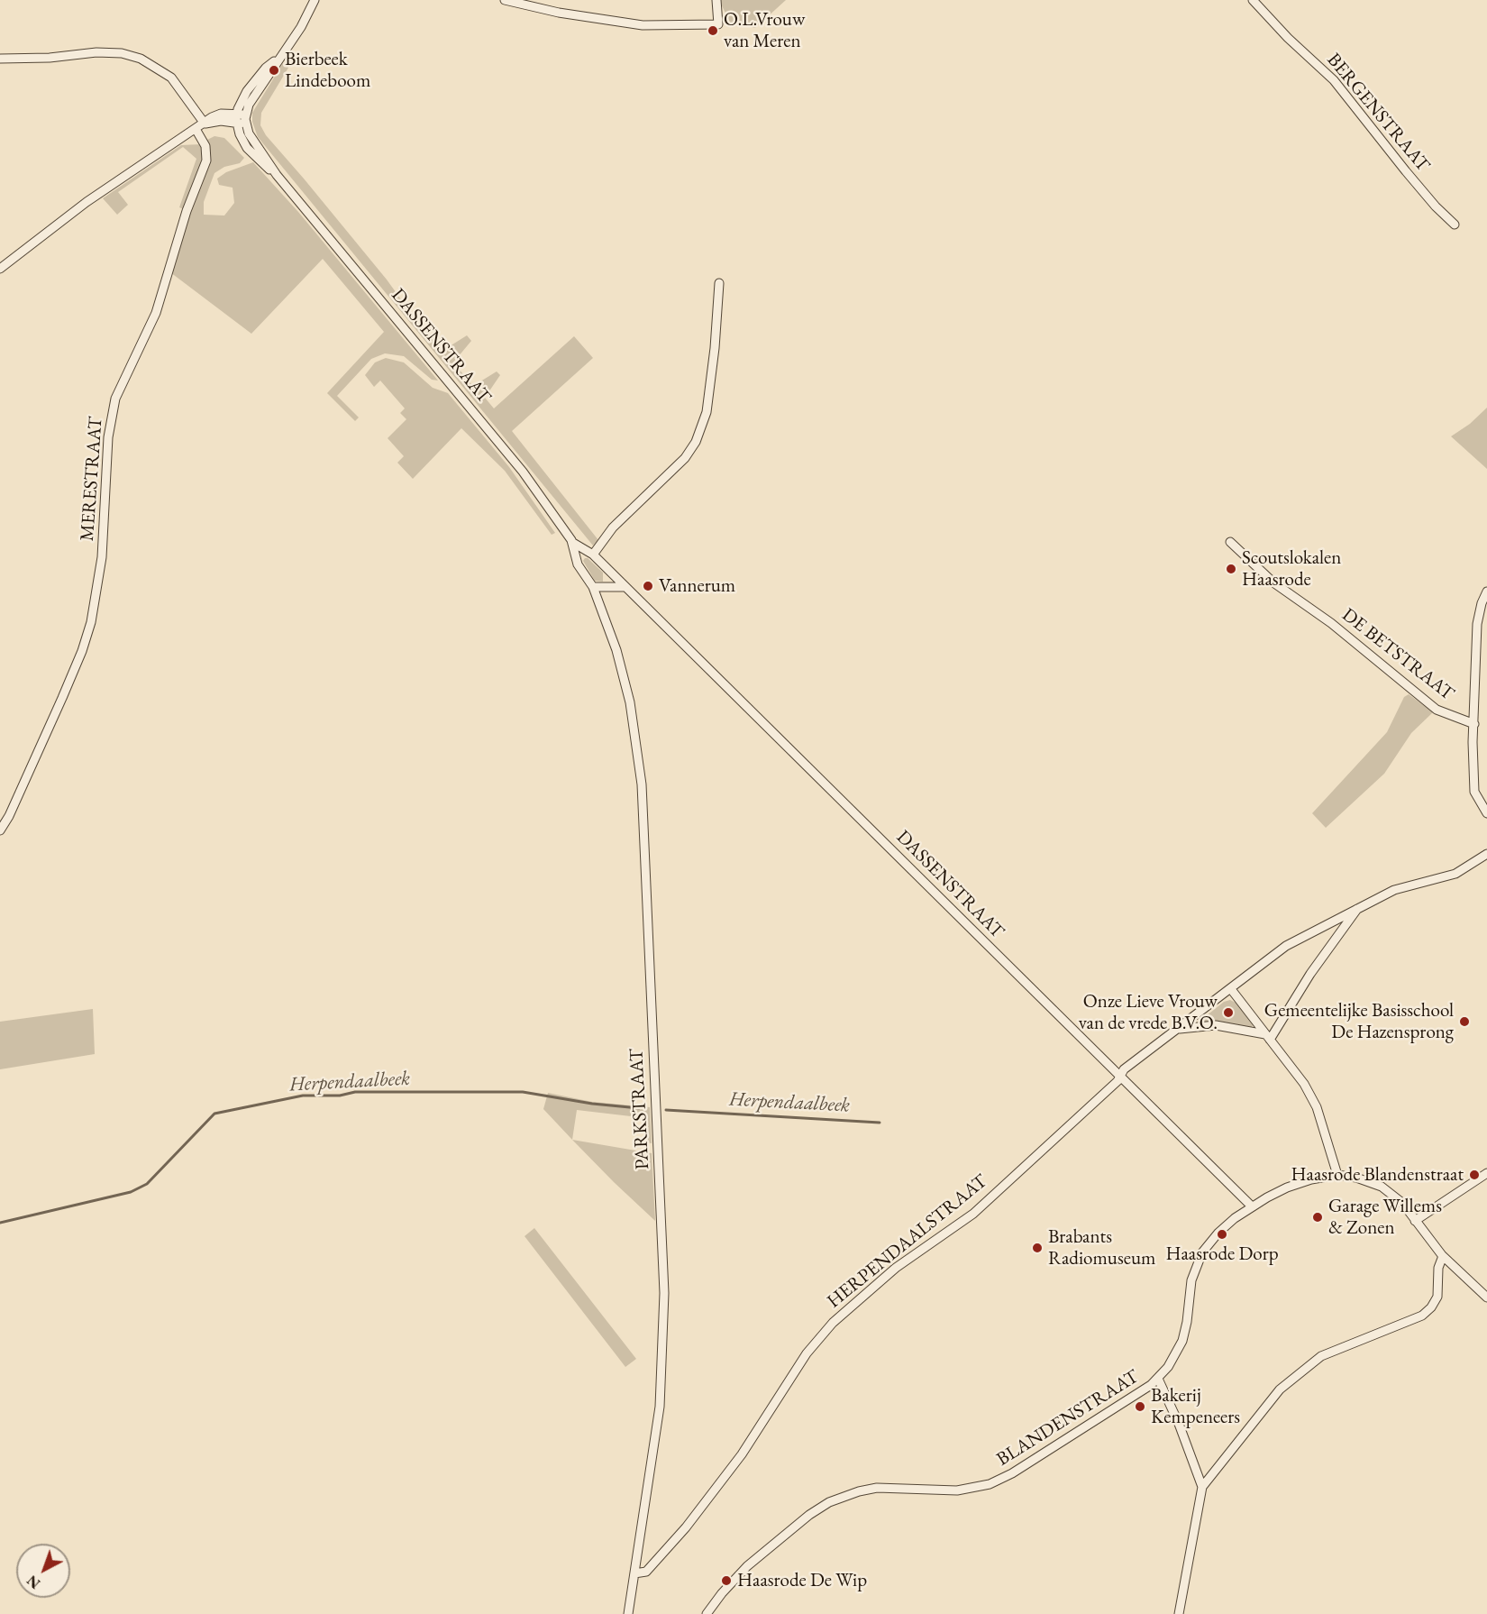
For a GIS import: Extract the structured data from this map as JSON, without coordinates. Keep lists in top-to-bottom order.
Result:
{
  "streets": {
    "street": [
      "BERGENSTRAAT",
      "DASSENSTRAAT",
      "MERESTRAAT",
      "DE BETSTRAAT",
      "PARKSTRAAT",
      "HERPENDAALSTRAAT",
      "BLANDENSTRAAT"
    ]
  },
  "crossings": [
    ["DASSENSTRAAT", "PARKSTRAAT"],
    ["DASSENSTRAAT", "HERPENDAALSTRAAT"],
    ["DASSENSTRAAT", "BLANDENSTRAAT"],
    ["PARKSTRAAT", "HERPENDAALSTRAAT"]
  ],
  "water": ["Herpendaalbeek"],
  "places": [
    "O.L.Vrouw van Meren",
    "Bierbeek Lindeboom",
    "Scoutslokalen Haasrode",
    "Vannerum",
    "Onze Lieve Vrouw van de vrede B.V.O.",
    "Gemeentelijke Basisschool De Hazensprong",
    "Haasrode Blandenstraat",
    "Garage Willems & Zonen",
    "Haasrode Dorp",
    "Brabants Radiomuseum",
    "Bakerij Kempeneers",
    "Haasrode De Wip"
  ],
  "north": "bottom left"
}
